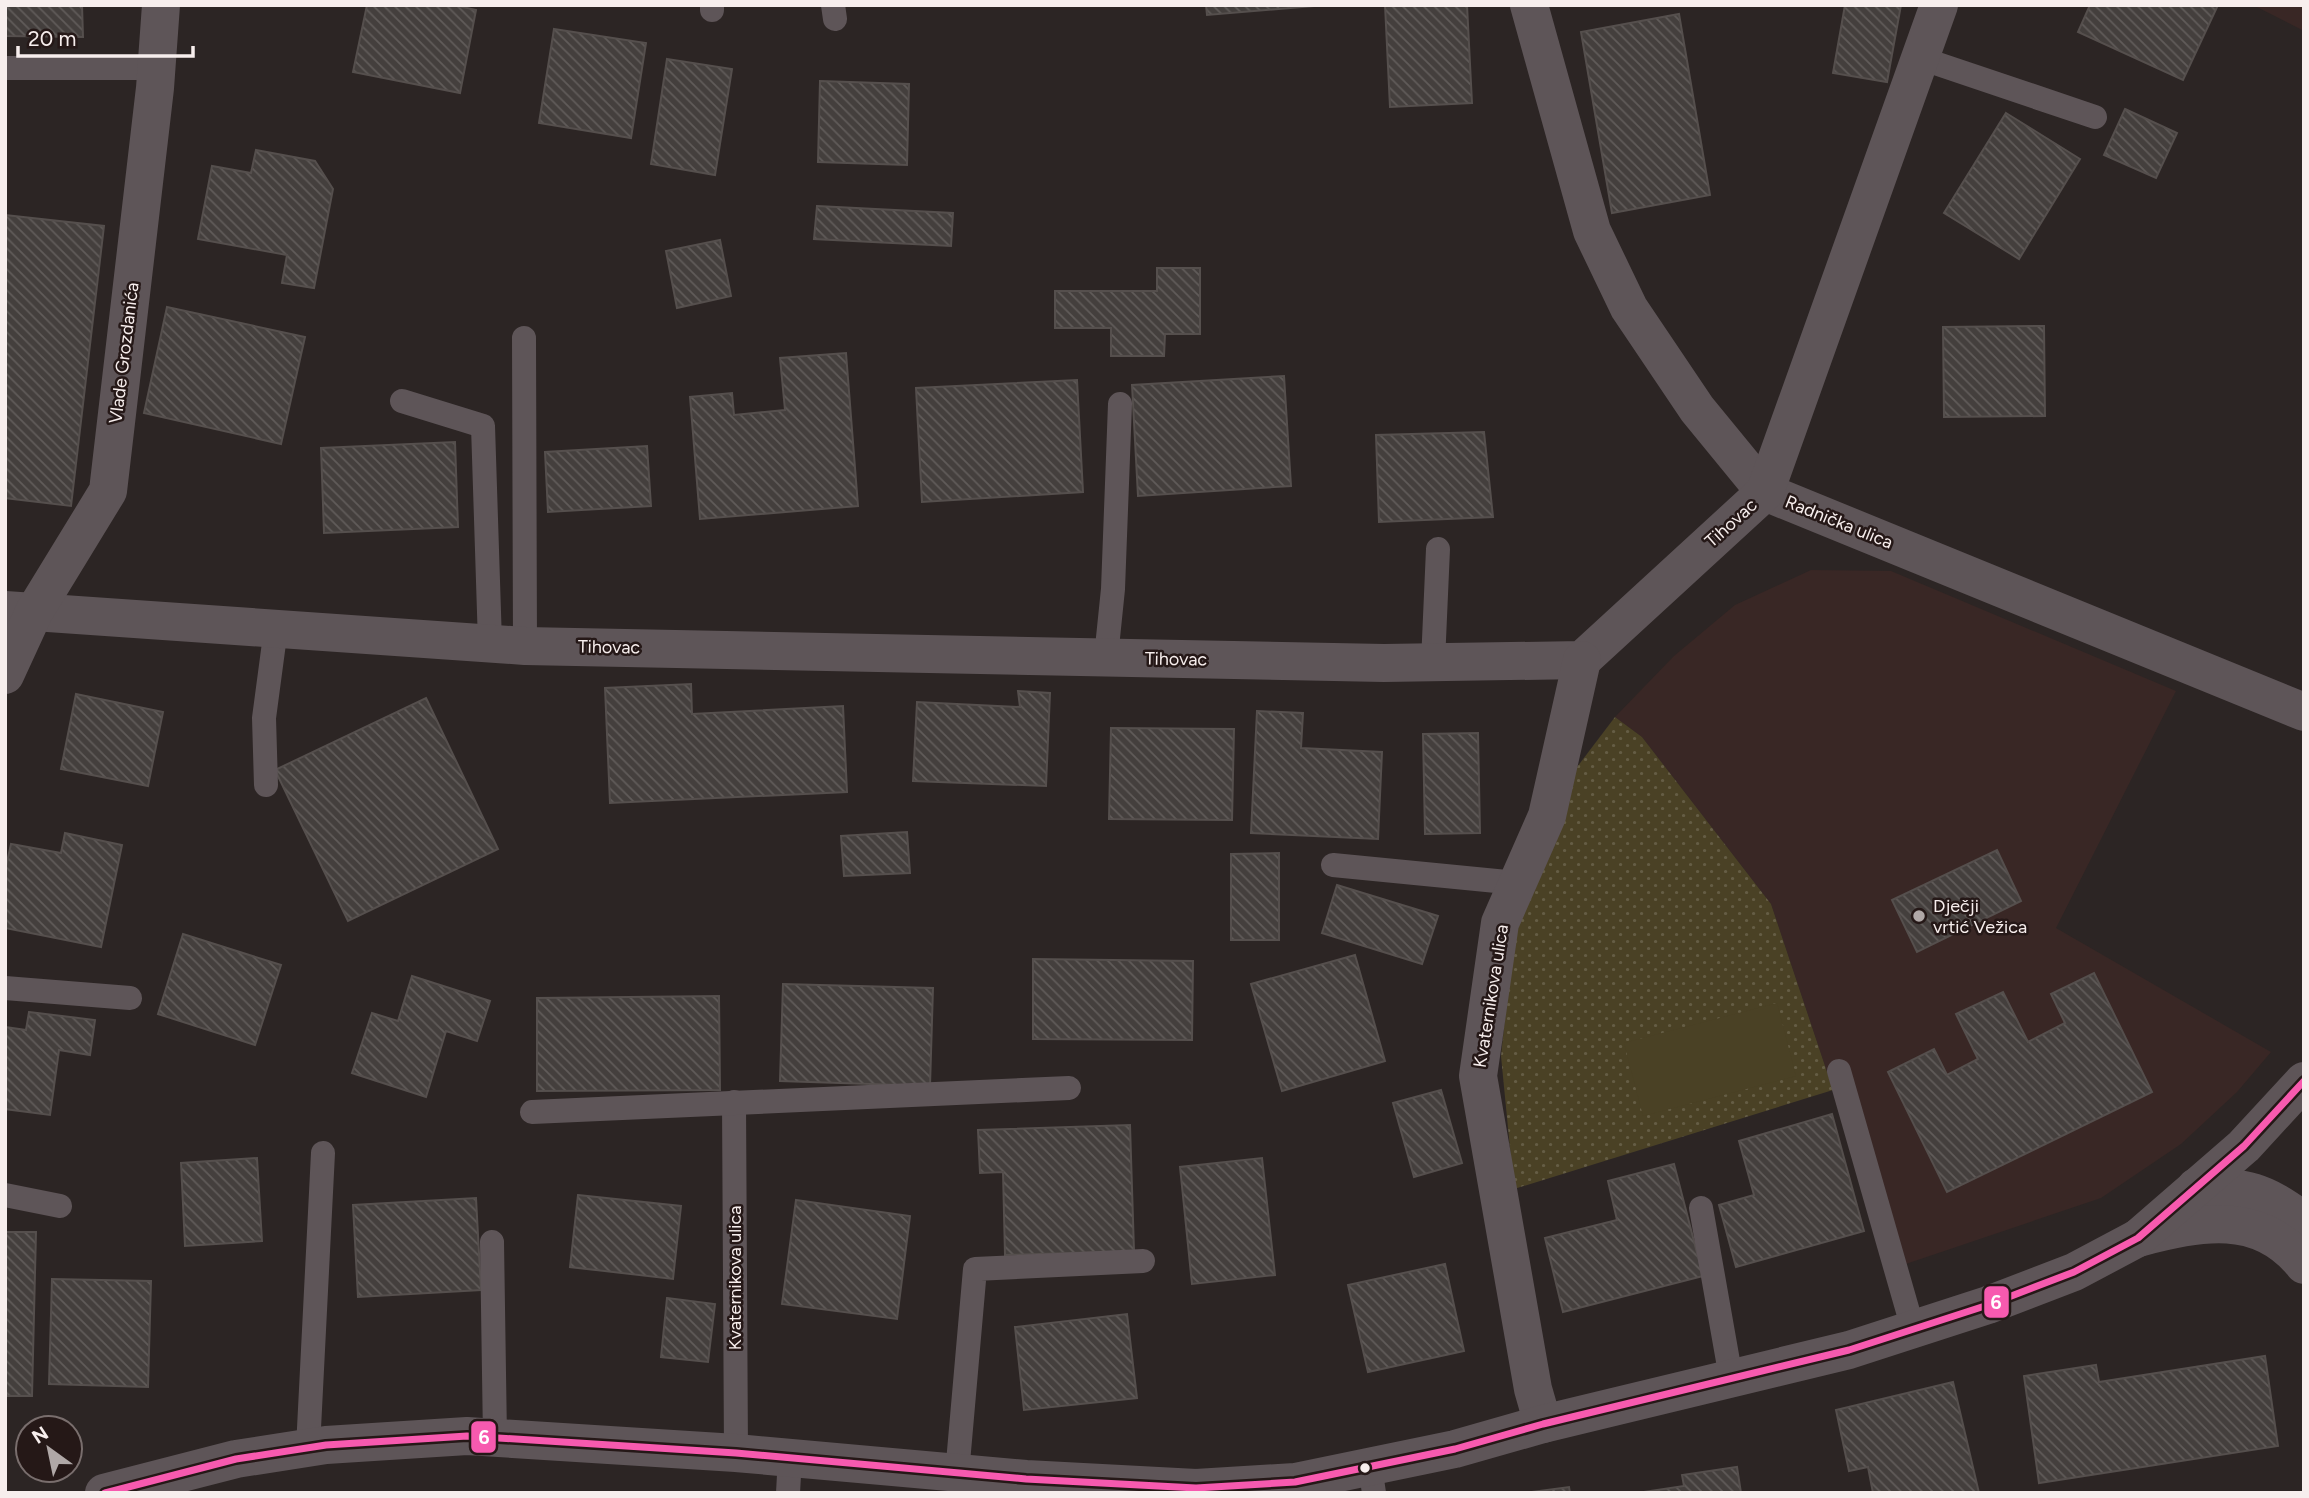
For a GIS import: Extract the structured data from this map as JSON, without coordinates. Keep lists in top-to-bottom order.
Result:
{
  "streets": {
    "street": [
      "Vlade Grozdanića",
      "Radnička ulica",
      "Tihovac",
      "Kvaternikova ulica"
    ]
  },
  "crossings": [
    ["Vlade Grozdanića", "Tihovac"],
    ["Radnička ulica", "Tihovac"],
    ["Tihovac", "Kvaternikova ulica"]
  ],
  "places": ["Dječji vrtić Vežica"],
  "lines": ["transit line 6"],
  "scale_bar": "20 m",
  "north": "top left"
}
